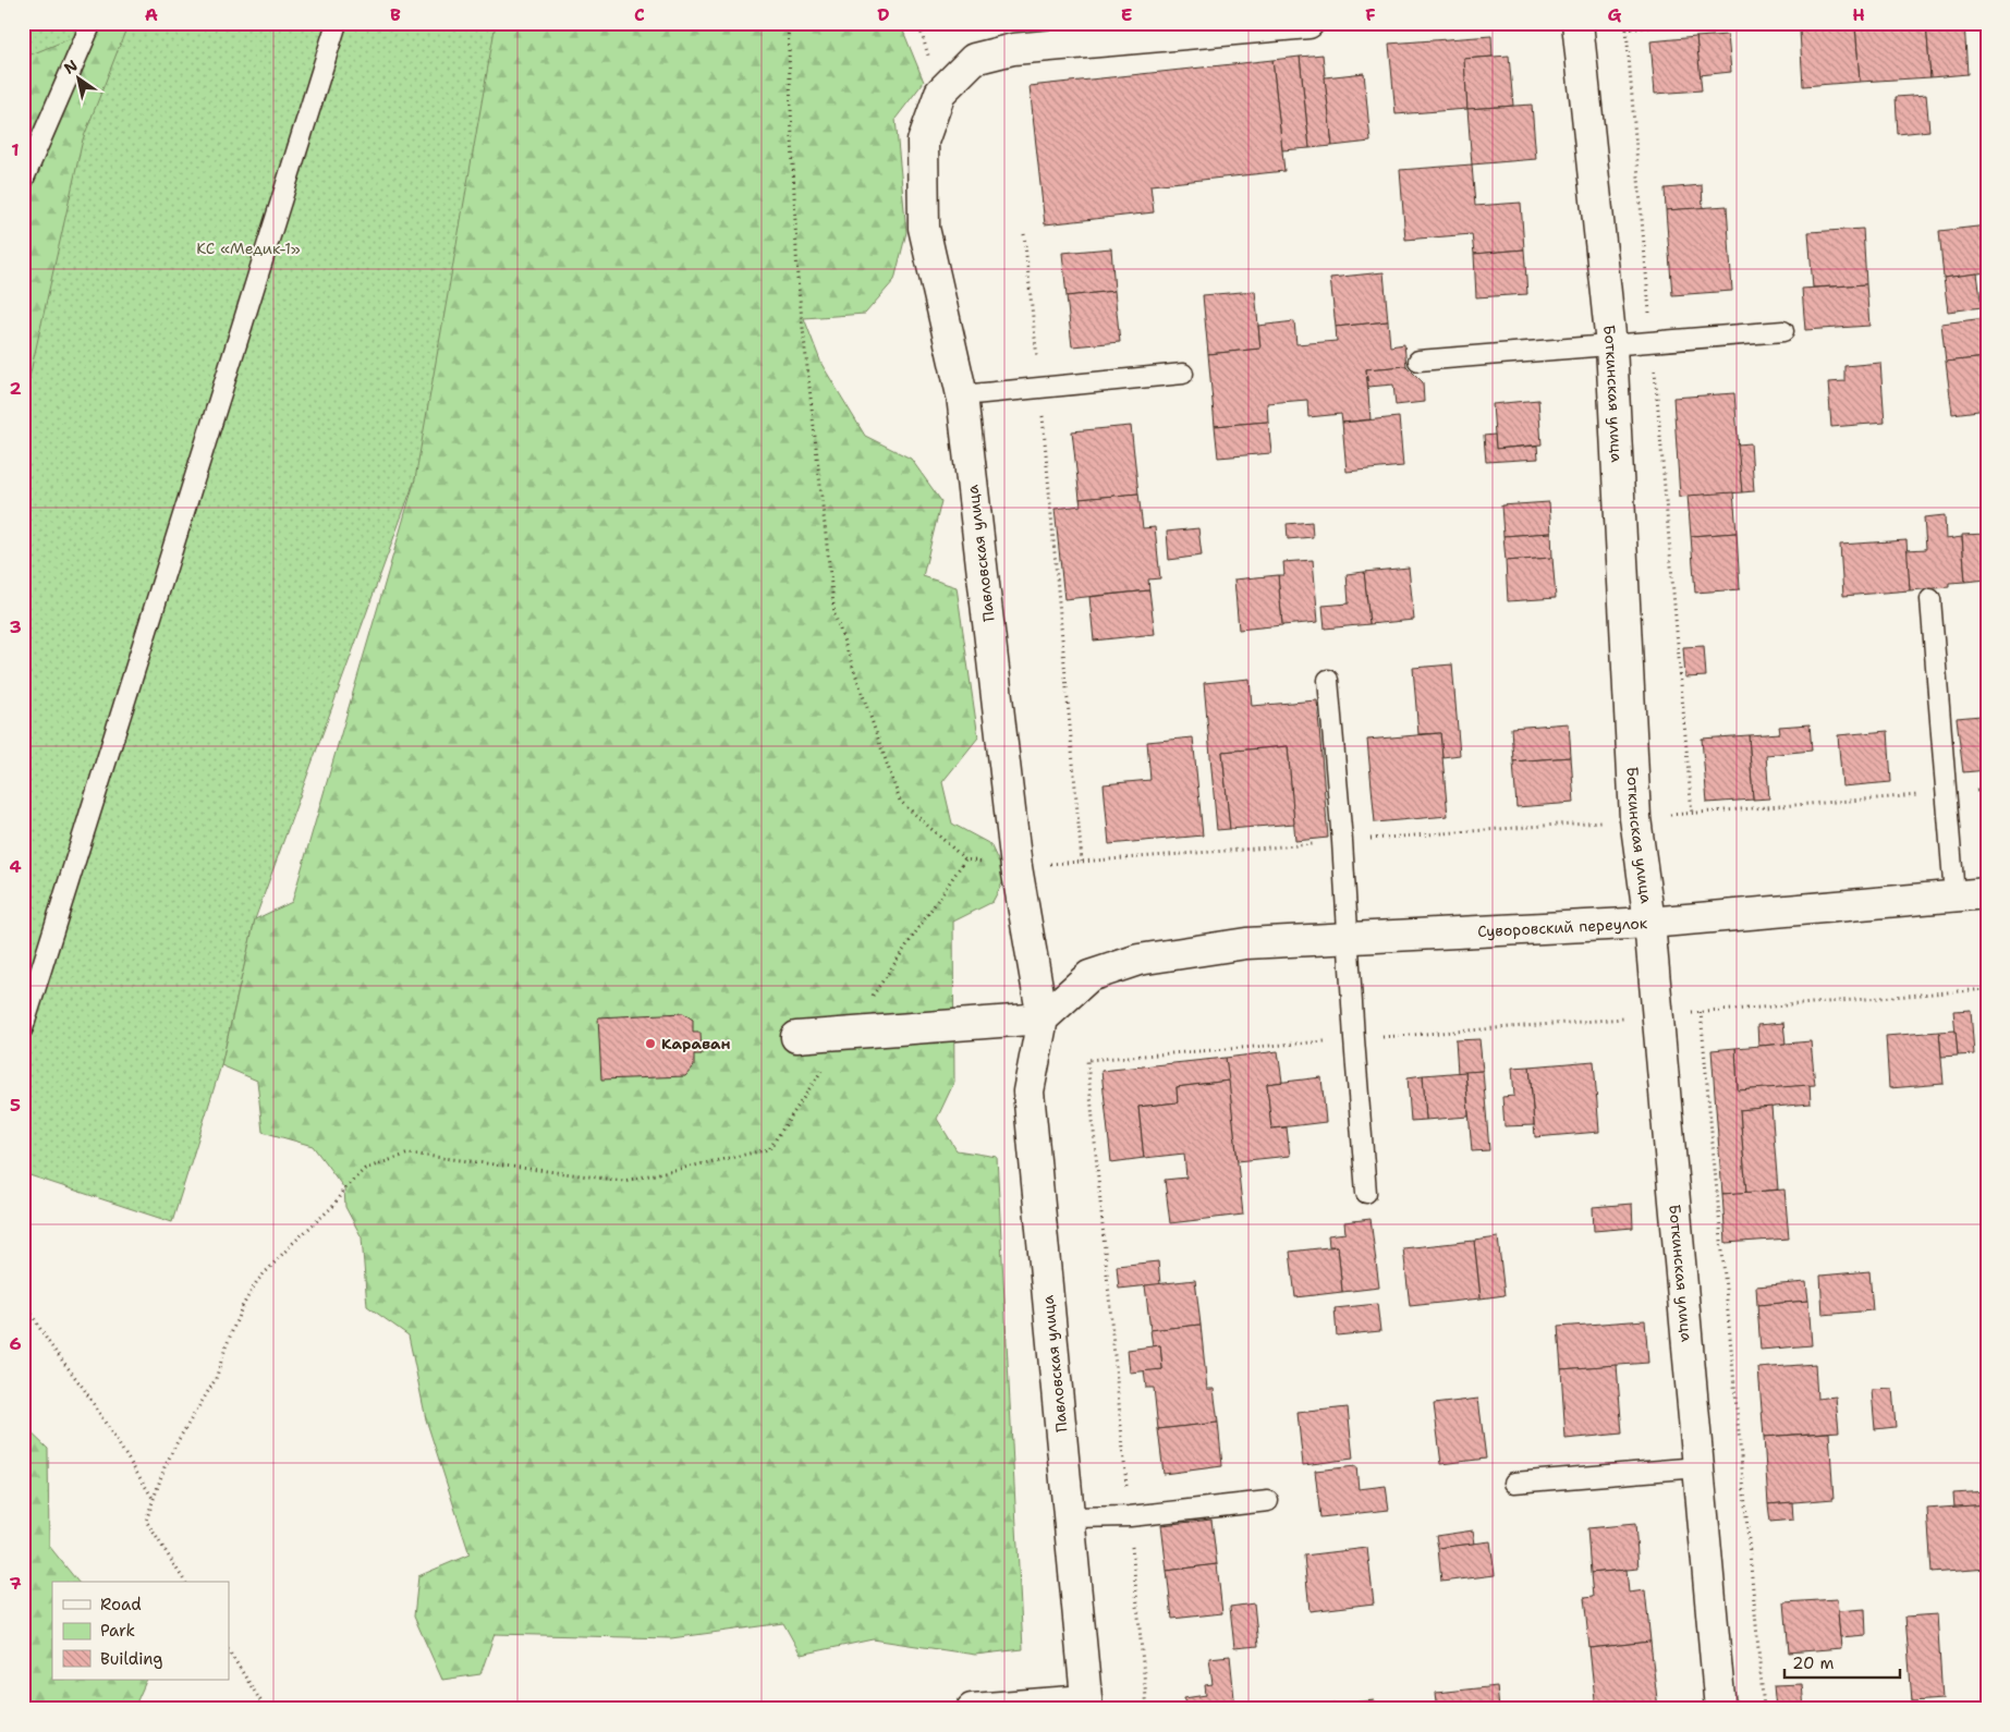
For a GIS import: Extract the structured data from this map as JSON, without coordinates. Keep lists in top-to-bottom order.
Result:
{
  "streets": {
    "street": ["Боткинская улица", "Павловская улица", "Суворовский переулок"]
  },
  "crossings": [
    ["Боткинская улица", "Суворовский переулок"],
    ["Павловская улица", "Суворовский переулок"]
  ],
  "parks": ["КС «Медик-1»"],
  "places": ["Караван"],
  "legend": ["Road", "Park", "Building"],
  "scale_bar": "20 m",
  "north": "top left",
  "grid": {
    "columns": [
      "A",
      "B",
      "C",
      "D",
      "E",
      "F",
      "G",
      "H"
    ],
    "rows": [
      "1",
      "2",
      "3",
      "4",
      "5",
      "6",
      "7"
    ]
  }
}
